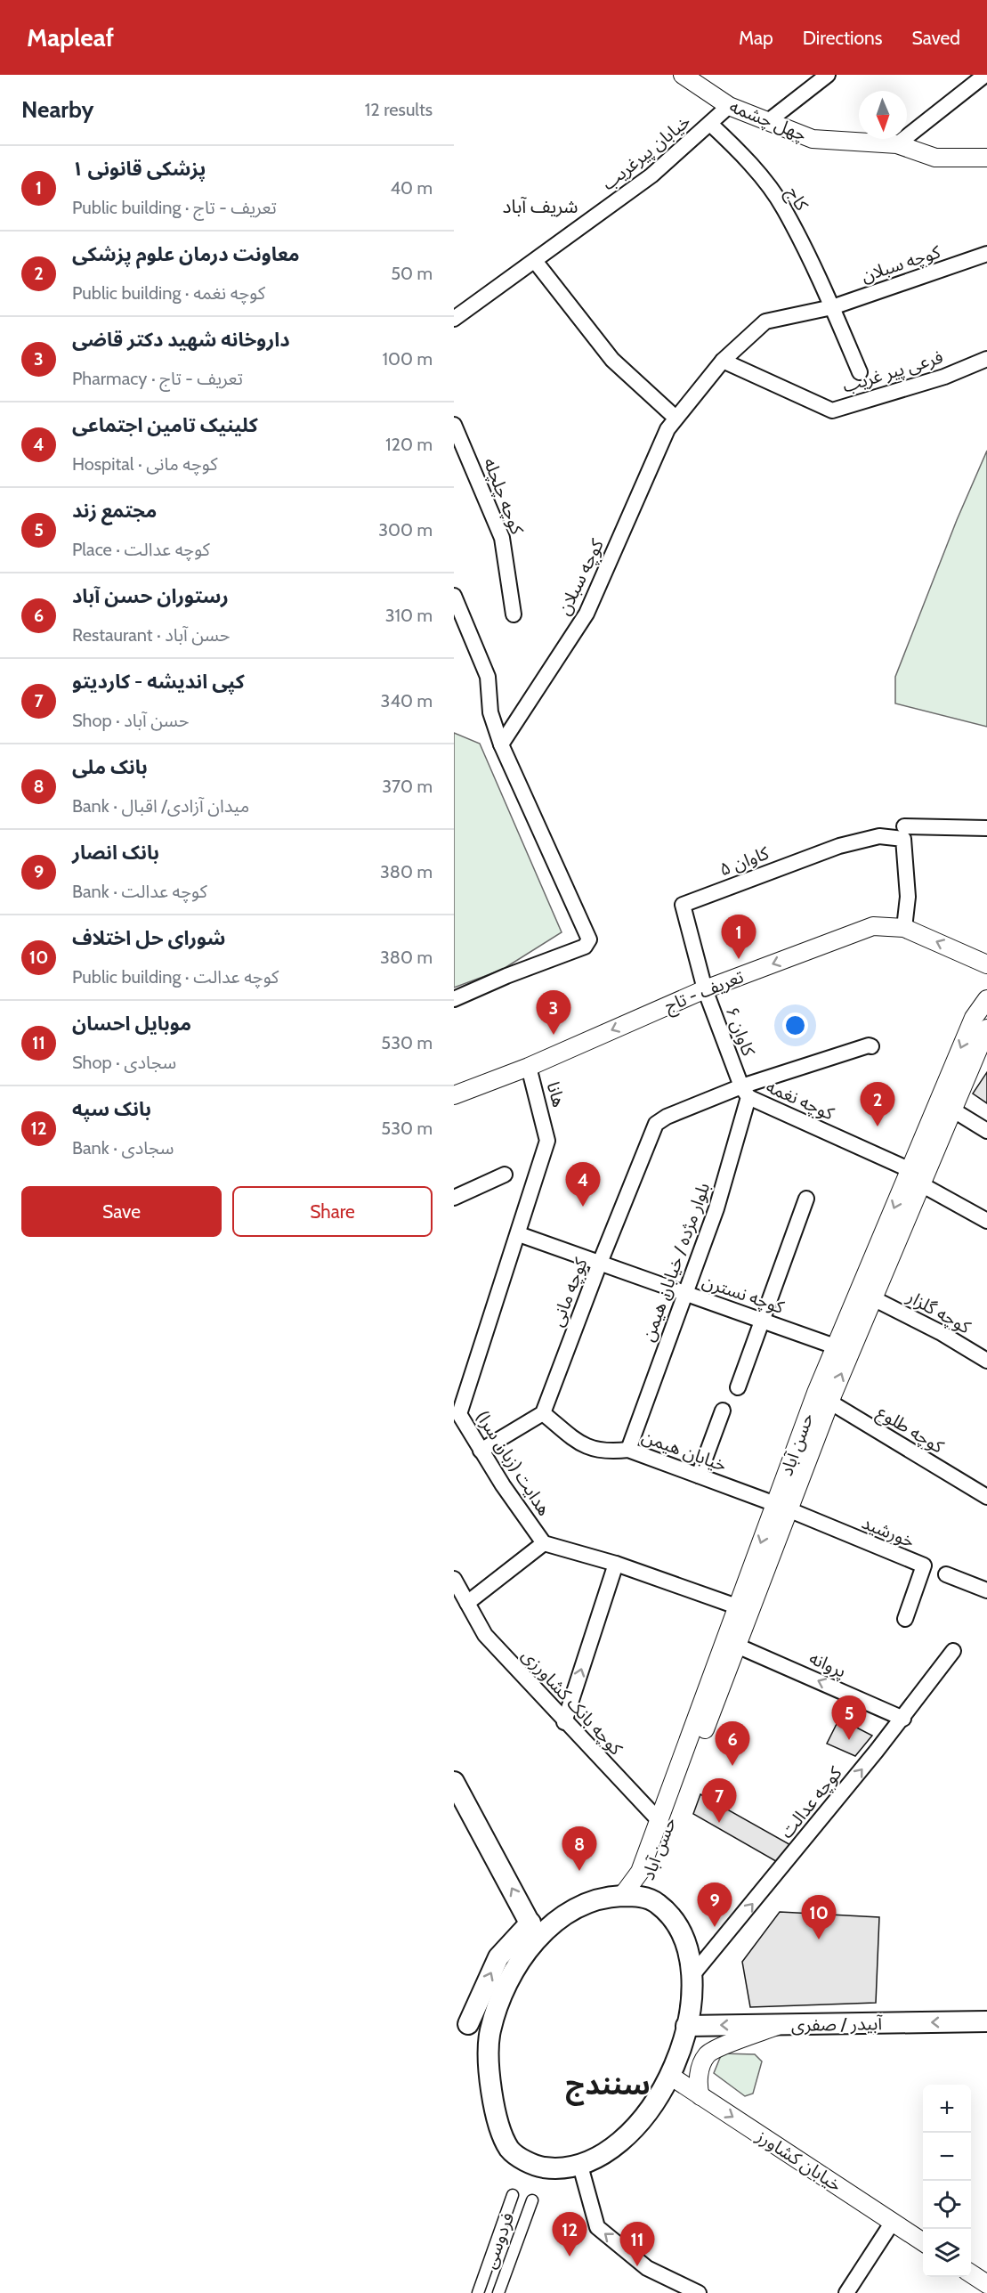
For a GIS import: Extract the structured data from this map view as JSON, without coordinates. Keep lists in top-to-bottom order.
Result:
{
  "streets": {
    "main road": ["آبیدر / صفری"],
    "street": [
      "چهل چشمه",
      "خیابان پیرغریب",
      "کاج",
      "کوچه سبلان",
      "فرعی پیر غریب",
      "کوچه چلچله",
      "کاوان ۵",
      "تعریف - تاج",
      "کاوان ۶",
      "هانا",
      "کوچه نغمه",
      "بلوار مژده / خیابان هیمن",
      "کوچه مانی",
      "کوچه نسترن",
      "کوچه گلزار",
      "کوچه طلوع",
      "حسن آباد",
      "خیابان هیمن",
      "هدایت (زبان سرا)",
      "خورشید",
      "پروانه",
      "کوچه بانک کشاورزی",
      "کوچه عدالت",
      "خیابان کشاورز",
      "فردوسی"
    ]
  },
  "crossings": [
    ["چهل چشمه", "خیابان پیرغریب"],
    ["خیابان پیرغریب", "کاج"],
    ["کاج", "کوچه سبلان"],
    ["کوچه سبلان", "فرعی پیر غریب"],
    ["کاوان ۵", "تعریف - تاج"],
    ["کاوان ۵", "کاوان ۶"],
    ["تعریف - تاج", "کاوان ۶"],
    ["تعریف - تاج", "هانا"],
    ["کاوان ۶", "کوچه نغمه"],
    ["کاوان ۶", "بلوار مژده / خیابان هیمن"],
    ["کاوان ۶", "کوچه مانی"],
    ["هانا", "هدایت (زبان سرا)"],
    ["کوچه نغمه", "بلوار مژده / خیابان هیمن"],
    ["کوچه نغمه", "کوچه مانی"],
    ["کوچه نغمه", "حسن آباد"],
    ["بلوار مژده / خیابان هیمن", "کوچه مانی"],
    ["بلوار مژده / خیابان هیمن", "کوچه نسترن"],
    ["بلوار مژده / خیابان هیمن", "خیابان هیمن"],
    ["کوچه مانی", "کوچه نسترن"],
    ["کوچه مانی", "خیابان هیمن"],
    ["کوچه نسترن", "حسن آباد"],
    ["کوچه نسترن", "هدایت (زبان سرا)"],
    ["کوچه گلزار", "حسن آباد"],
    ["کوچه طلوع", "حسن آباد"],
    ["حسن آباد", "خیابان هیمن"],
    ["حسن آباد", "هدایت (زبان سرا)"],
    ["حسن آباد", "خورشید"],
    ["حسن آباد", "پروانه"],
    ["حسن آباد", "کوچه بانک کشاورزی"],
    ["خیابان هیمن", "خورشید"],
    ["پروانه", "کوچه عدالت"]
  ],
  "one_way": [
    "پروانه",
    "کوچه عدالت",
    "آبیدر / صفری",
    "خیابان کشاورز"
  ],
  "districts": ["شریف آباد", "سنندج"],
  "north": "bottom",
  "page": {
    "header": "Mapleaf",
    "nav": ["Map", "Directions", "Saved"],
    "heading": ["Nearby", "12 results"],
    "list": [
      {
        "mark": "1",
        "name": "پزشکی قانونی ۱",
        "note": "Public building · تعریف - تاج",
        "value": "40 m"
      },
      {
        "mark": "2",
        "name": "معاونت درمان علوم پزشکی",
        "note": "Public building · کوچه نغمه",
        "value": "50 m"
      },
      {
        "mark": "3",
        "name": "داروخانه شهید دکتر قاضی",
        "note": "Pharmacy · تعریف - تاج",
        "value": "100 m"
      },
      {
        "mark": "4",
        "name": "کلینیک تامین اجتماعی",
        "note": "Hospital · کوچه مانی",
        "value": "120 m"
      },
      {
        "mark": "5",
        "name": "مجتمع زند",
        "note": "Place · کوچه عدالت",
        "value": "300 m"
      },
      {
        "mark": "6",
        "name": "رستوران حسن آباد",
        "note": "Restaurant · حسن آباد",
        "value": "310 m"
      },
      {
        "mark": "7",
        "name": "کپی اندیشه - کاردیتو",
        "note": "Shop · حسن آباد",
        "value": "340 m"
      },
      {
        "mark": "8",
        "name": "بانک ملی",
        "note": "Bank · میدان آزادی/ اقبال",
        "value": "370 m"
      },
      {
        "mark": "9",
        "name": "بانک انصار",
        "note": "Bank · کوچه عدالت",
        "value": "380 m"
      },
      {
        "mark": "10",
        "name": "شورای حل اختلاف",
        "note": "Public building · کوچه عدالت",
        "value": "380 m"
      },
      {
        "mark": "11",
        "name": "موبایل احسان",
        "note": "Shop · سجادی",
        "value": "530 m"
      },
      {
        "mark": "12",
        "name": "بانک سپه",
        "note": "Bank · سجادی",
        "value": "530 m"
      }
    ],
    "pins": [
      "1",
      "3",
      "2",
      "4",
      "5",
      "6",
      "7",
      "8",
      "9",
      "10",
      "12",
      "11"
    ],
    "buttons": ["Save", "Share"],
    "map_buttons": ["+", "−"]
  }
}
